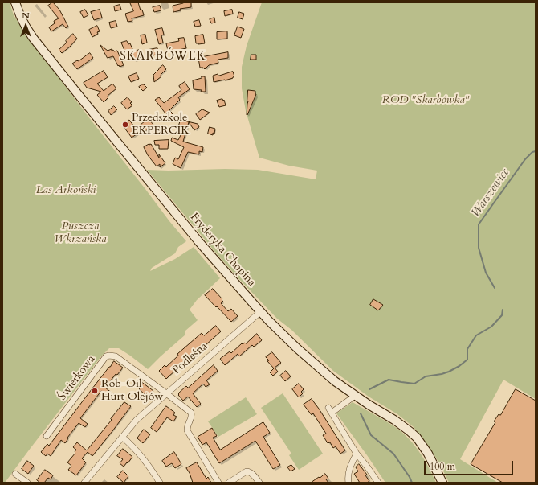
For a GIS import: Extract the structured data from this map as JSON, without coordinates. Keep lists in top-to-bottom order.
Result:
{
  "streets": {
    "street": ["Fryderyka Chopina", "Podleśna", "Świerkowa"]
  },
  "crossings": [
    ["Fryderyka Chopina", "Podleśna"],
    ["Podleśna", "Świerkowa"]
  ],
  "districts": ["SKARBÓWEK"],
  "water": ["Warszewiec"],
  "parks": ["ROD \"Skarbówka\"", "Las Arkoński", "Puszcza Wkrzańska"],
  "places": ["Przedszkole EKPERCIK", "Rob-Oil Hurt Olejów"],
  "scale_bar": "100 m",
  "north": "top"
}
